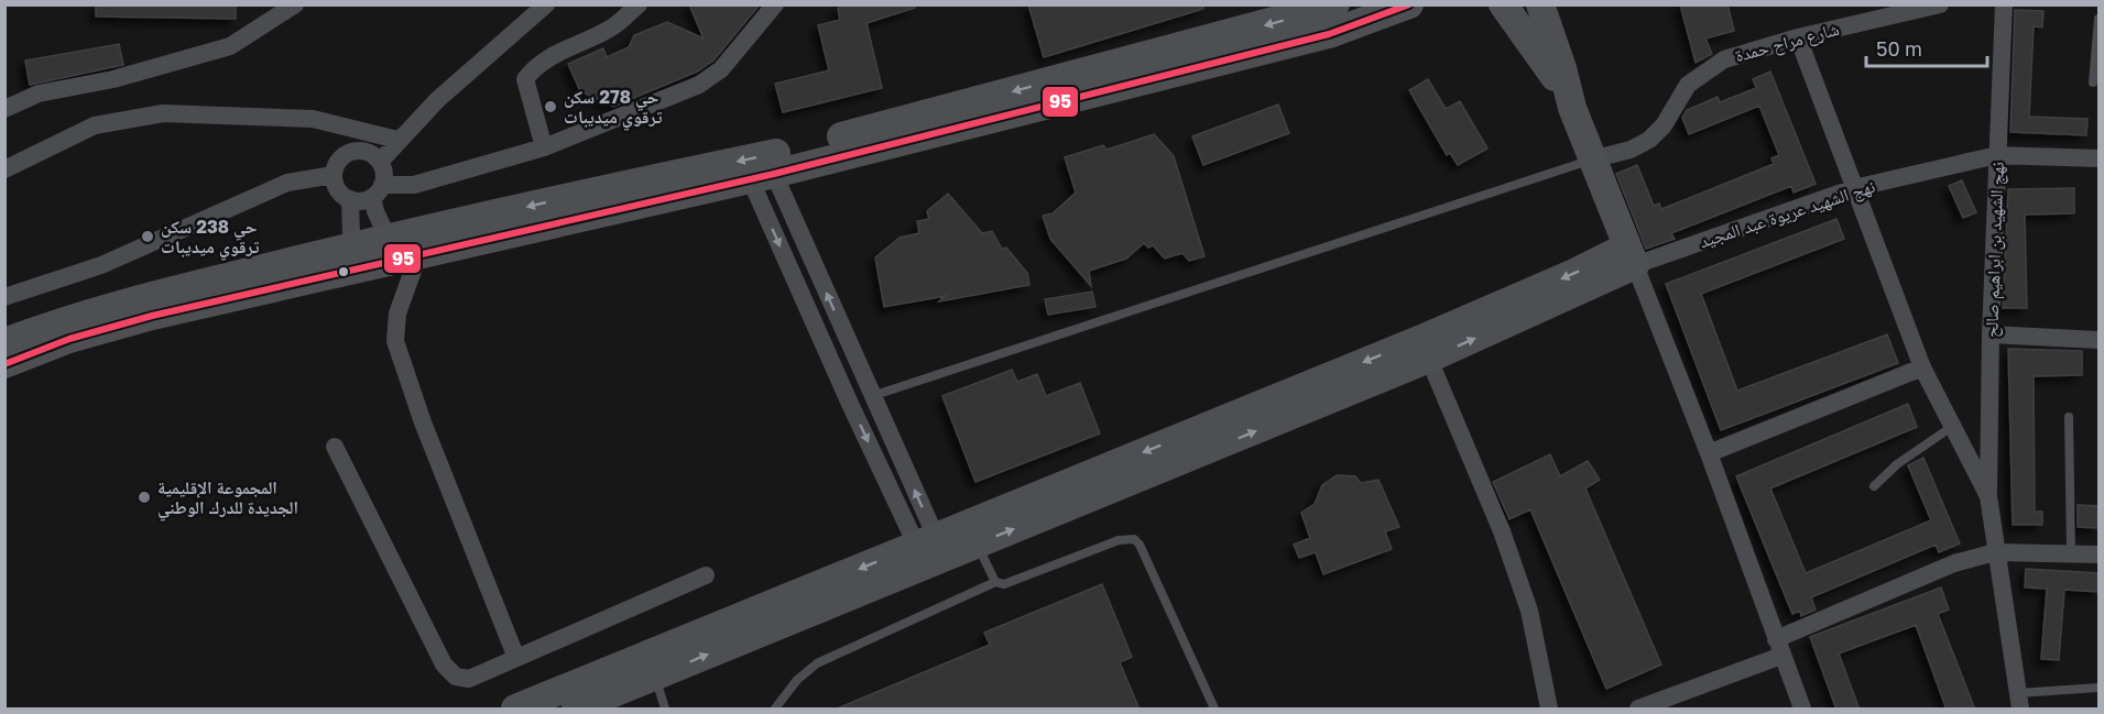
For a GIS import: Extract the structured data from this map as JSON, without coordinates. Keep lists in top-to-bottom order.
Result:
{
  "streets": {
    "street": ["شارع مراح حمدة", "نهج الشهيد عريوة عبد المجيد", "نهج الشهيد بن ابراهيم صالح"]
  },
  "crossings": [
    ["نهج الشهيد عريوة عبد المجيد", "نهج الشهيد بن ابراهيم صالح"]
  ],
  "places": ["حي 278 سكن ترقوي ميديبات", "حي 238 سكن ترقوي ميديبات", "المجموعة الإقليمية الجديدة للدرك الوطني"],
  "lines": ["transit line 95"],
  "scale_bar": "50 m"
}
